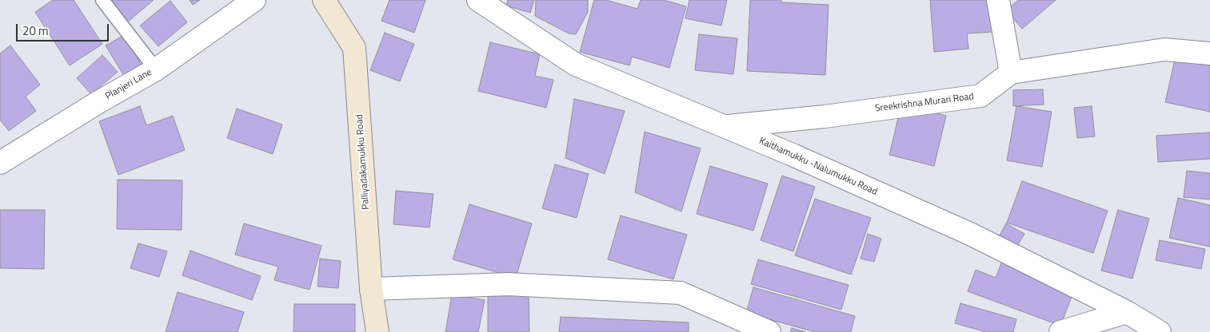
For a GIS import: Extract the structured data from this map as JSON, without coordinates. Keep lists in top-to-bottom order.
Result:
{
  "streets": {
    "street": [
      "Planjeri Lane",
      "Sreekrishna Murari Road",
      "Palliyadakamukku Road",
      "Kaithamukku -Nalumukku Road"
    ]
  },
  "crossings": [
    ["Sreekrishna Murari Road", "Kaithamukku -Nalumukku Road"]
  ],
  "scale_bar": "20 m"
}
